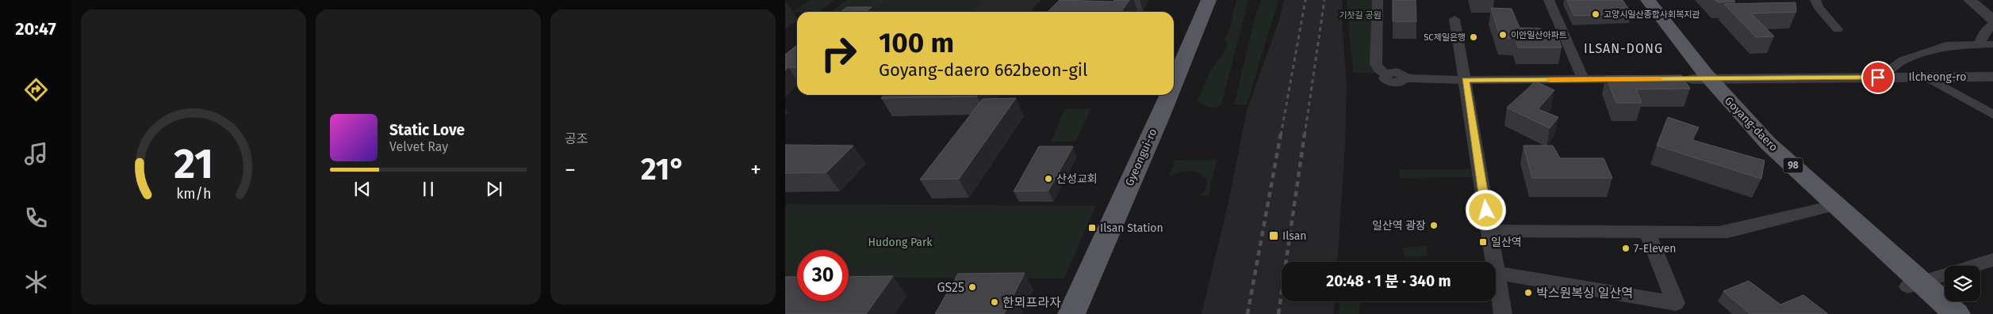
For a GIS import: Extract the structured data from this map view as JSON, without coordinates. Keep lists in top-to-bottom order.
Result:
{
  "streets": {
    "main road": ["Goyang-daero", "Gyeongui-ro", "98"],
    "street": ["Ilcheong-ro"]
  },
  "crossings": [
    ["Ilcheong-ro", "Goyang-daero"]
  ],
  "districts": ["ILSAN-DONG"],
  "parks": ["기찻길 공원", "Hudong Park"],
  "places": {
    "other": [
      "고양시일산종합사회복지관",
      "이안일산아파트",
      "SC제일은행",
      "산성교회",
      "일산역 광장",
      "7-Eleven",
      "GS25",
      "박스원복싱 일산역",
      "한뫼프라자"
    ],
    "transit": ["Ilsan Station", "Ilsan", "일산역"]
  },
  "page": {
    "tabs": "20:47",
    "tile": "공조",
    "turn": ["100 m", "Goyang-daero 662beon-gil"],
    "song": ["Static Love", "Velvet Ray"],
    "heat": ["−", "21°", "+"],
    "limit": "30",
    "trip": "20:48 · 1 분 · 340 m",
    "gauge": ["21", "km/h"]
  }
}
